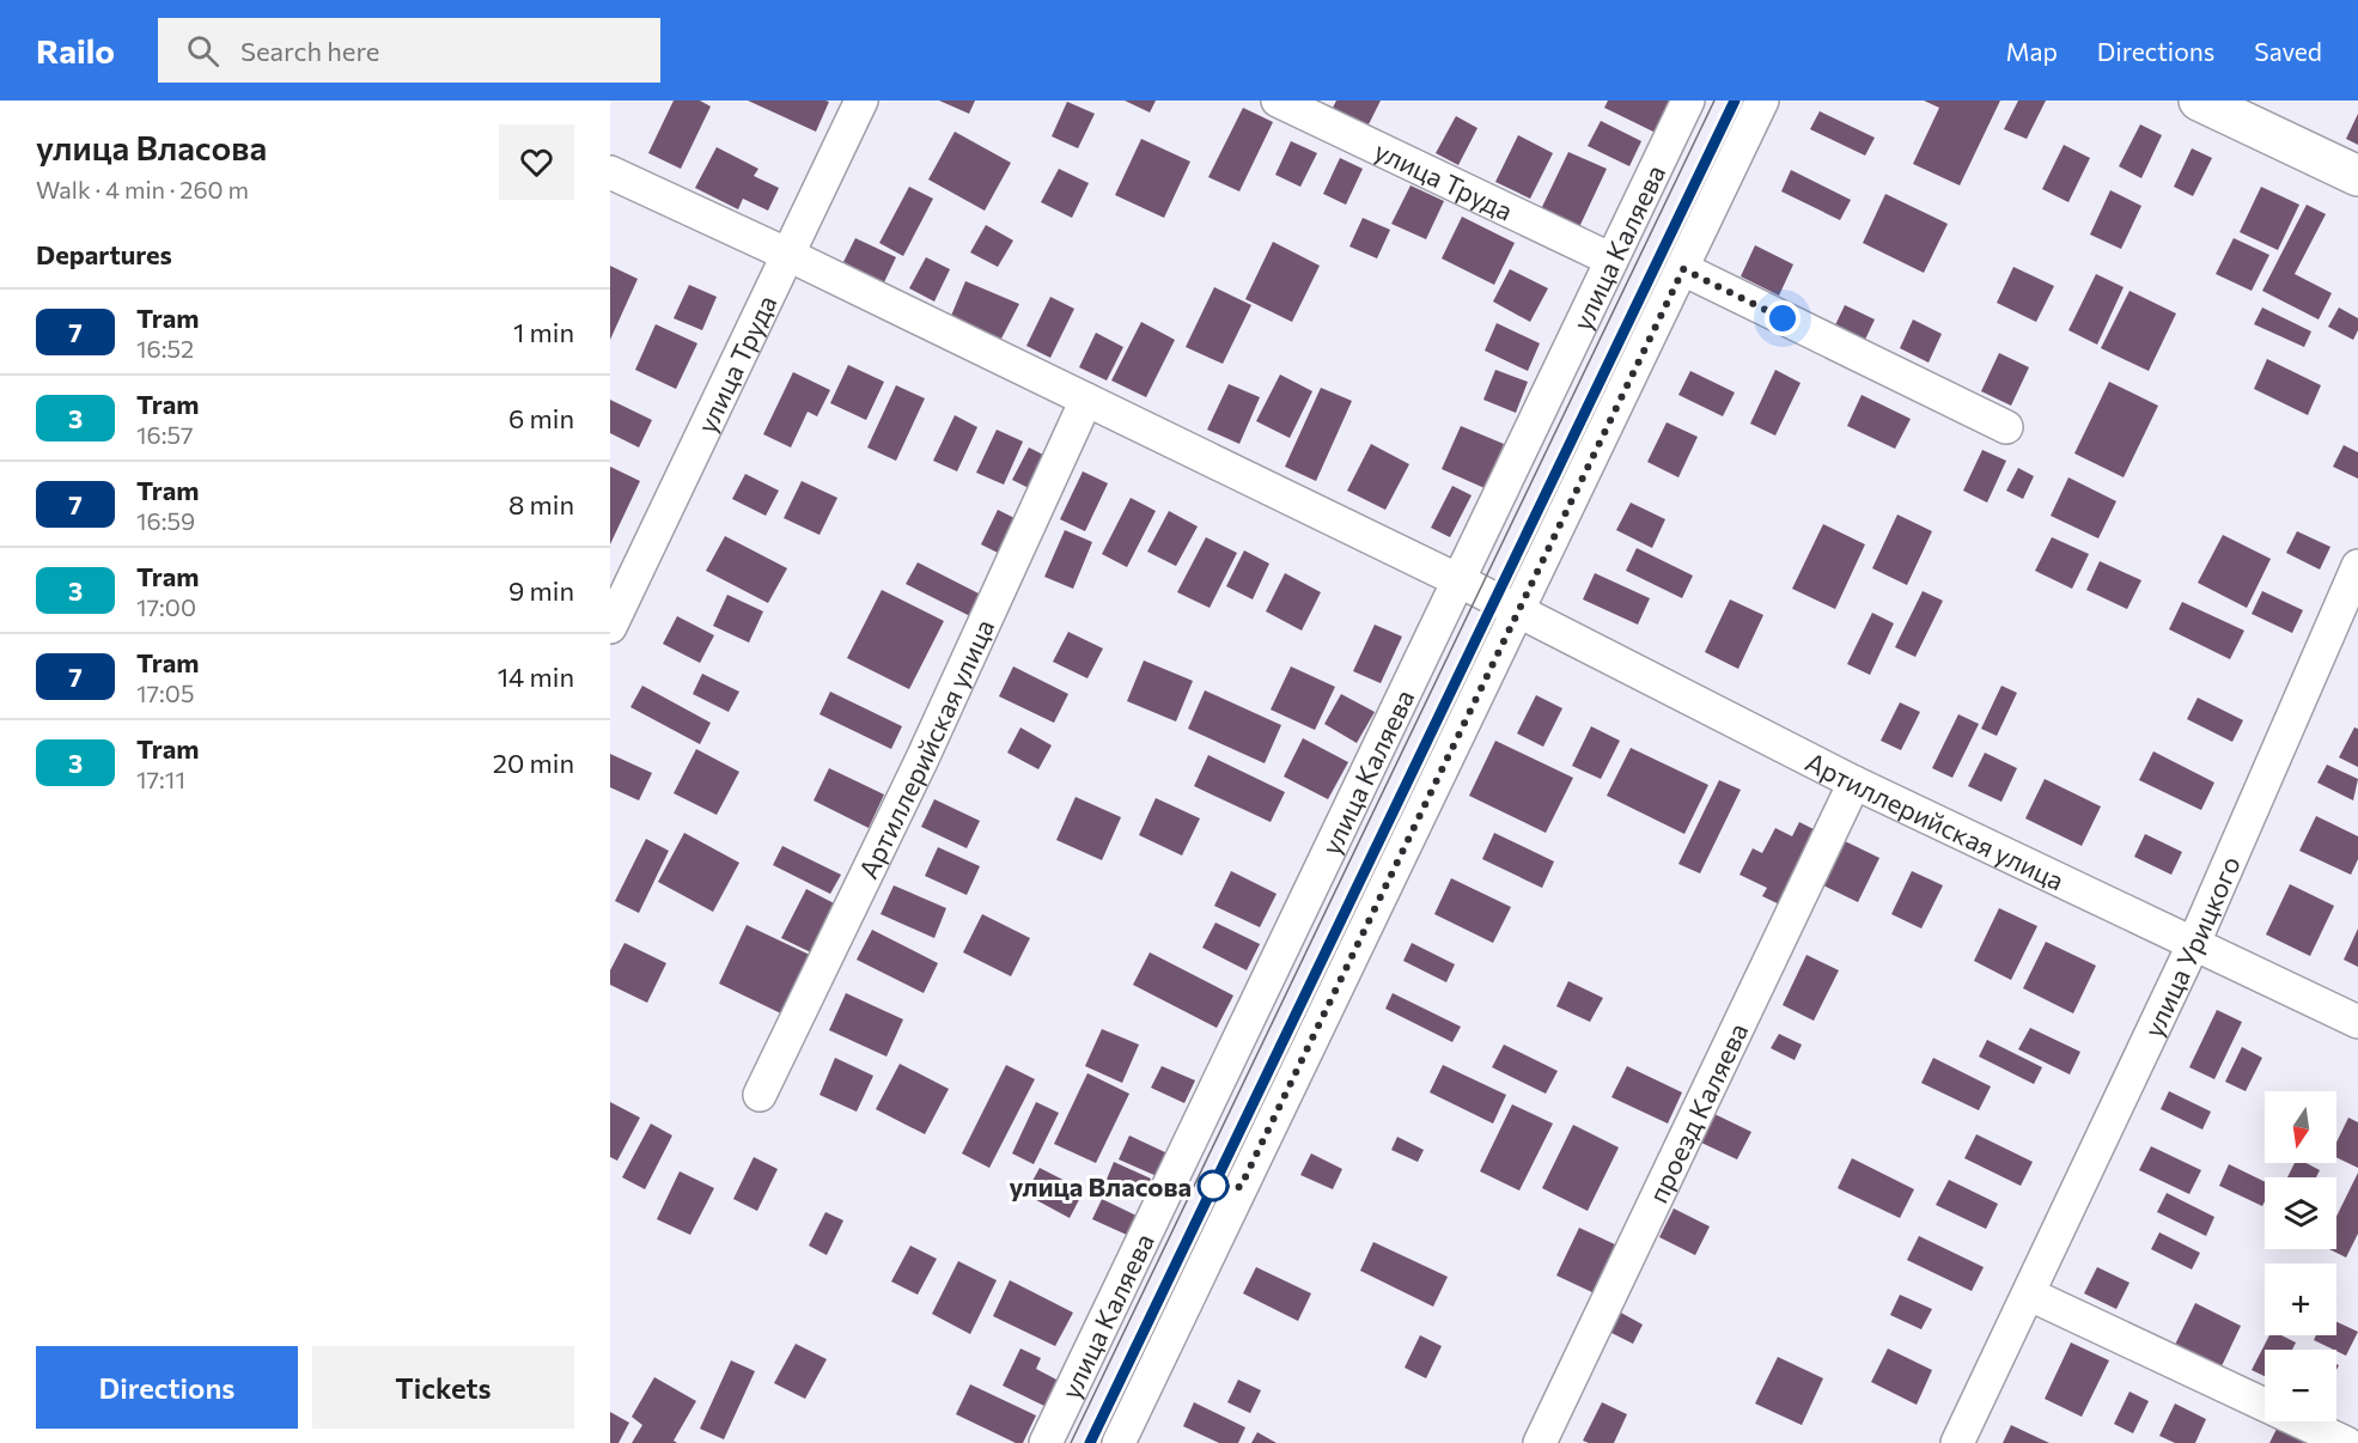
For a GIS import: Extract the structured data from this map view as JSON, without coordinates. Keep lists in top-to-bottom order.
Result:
{
  "streets": {
    "street": [
      "улица Труда",
      "улица Каляева",
      "Артиллерийская улица",
      "улица Урицкого",
      "проезд Каляева"
    ]
  },
  "crossings": [
    ["улица Труда", "улица Каляева"],
    ["улица Каляева", "Артиллерийская улица"],
    ["Артиллерийская улица", "улица Урицкого"],
    ["Артиллерийская улица", "проезд Каляева"]
  ],
  "places": ["улица Власова"],
  "lines": ["tram line 7"],
  "north": "bottom",
  "page": {
    "header": "Railo",
    "search": "Search here",
    "nav": ["Map", "Directions", "Saved"],
    "heading": [
      ["улица Власова", "Walk · 4 min · 260 m"],
      "Departures"
    ],
    "list": [
      {
        "mark": "7",
        "name": "Tram",
        "note": "16:52",
        "value": "1 min"
      },
      {
        "mark": "3",
        "name": "Tram",
        "note": "16:57",
        "value": "6 min"
      },
      {
        "mark": "7",
        "name": "Tram",
        "note": "16:59",
        "value": "8 min"
      },
      {
        "mark": "3",
        "name": "Tram",
        "note": "17:00",
        "value": "9 min"
      },
      {
        "mark": "7",
        "name": "Tram",
        "note": "17:05",
        "value": "14 min"
      },
      {
        "mark": "3",
        "name": "Tram",
        "note": "17:11",
        "value": "20 min"
      }
    ],
    "map_buttons": ["+", "−"],
    "buttons": ["Directions", "Tickets"]
  }
}
